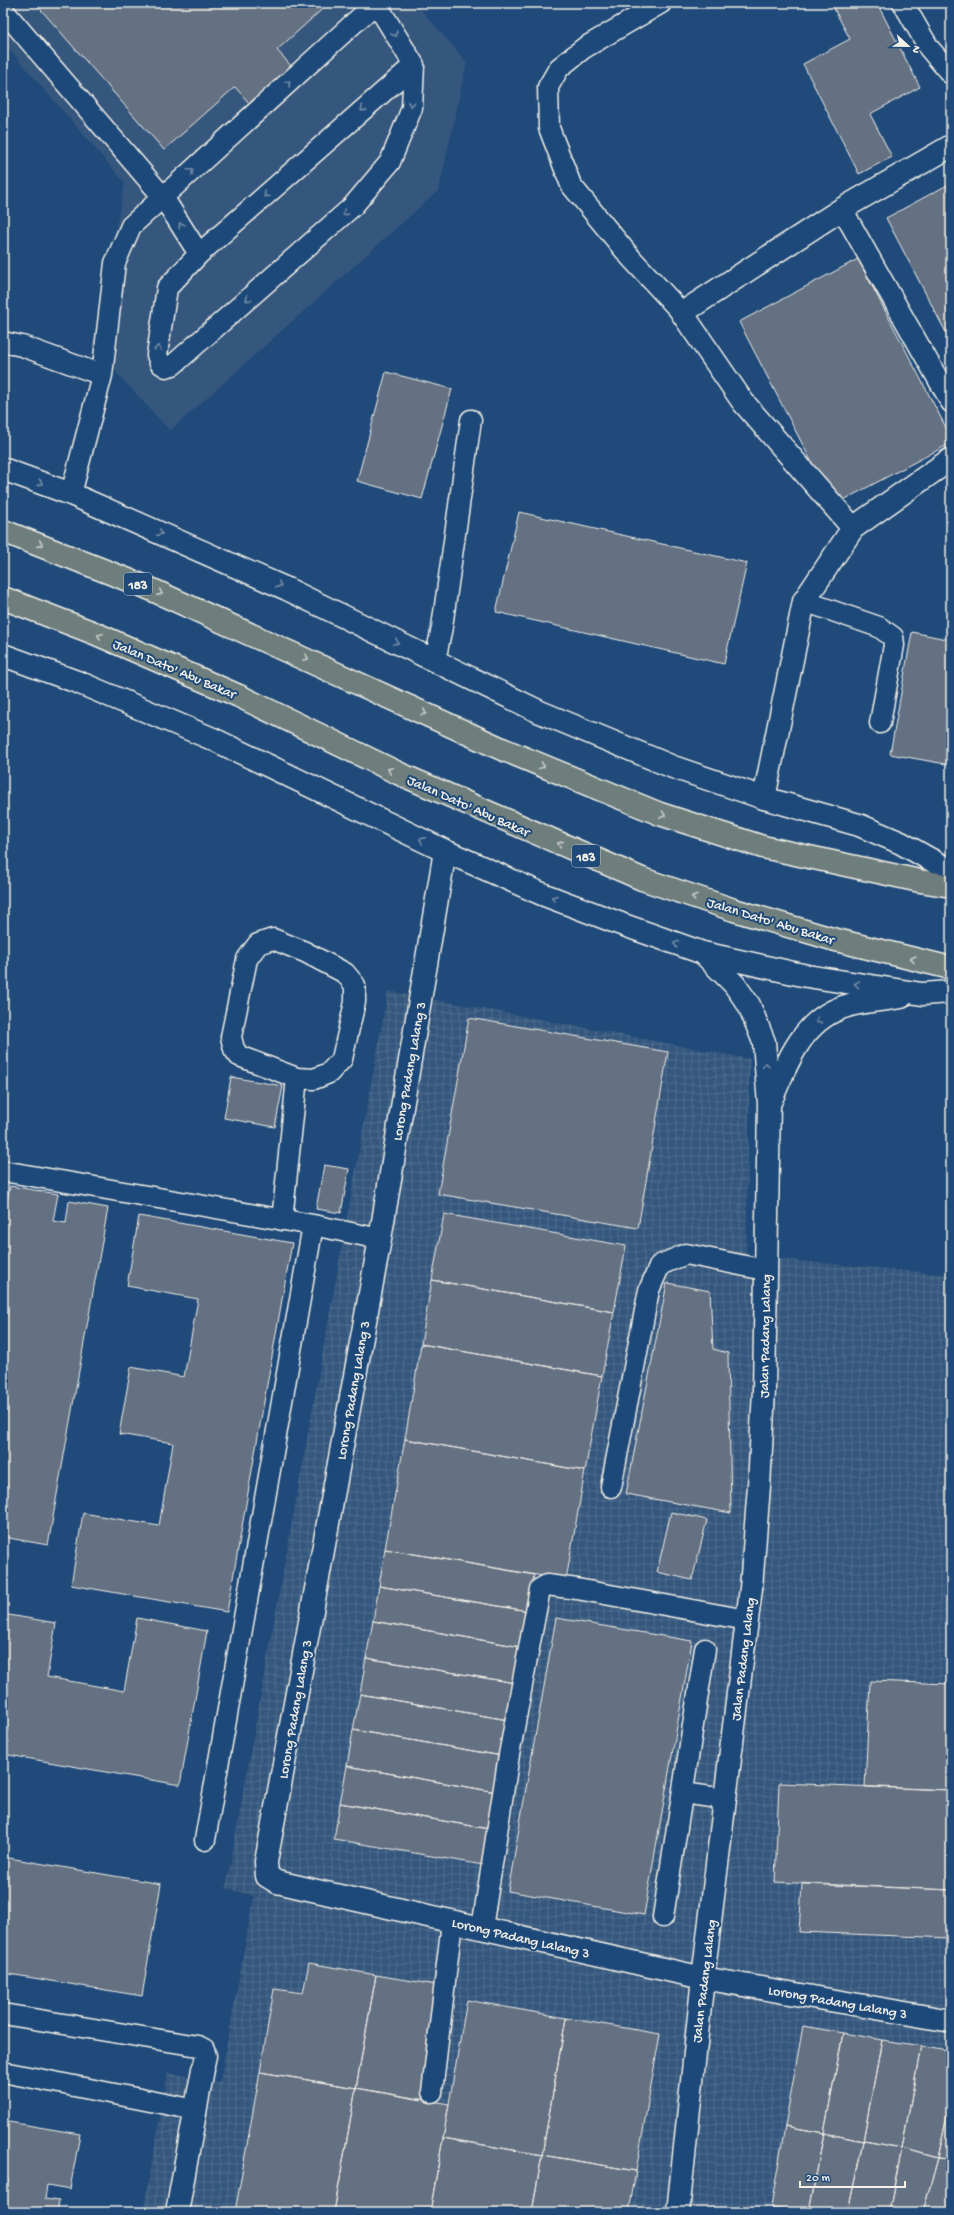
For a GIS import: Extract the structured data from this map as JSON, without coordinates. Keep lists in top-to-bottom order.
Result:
{
  "streets": {
    "highway": ["183", "Jalan Dato' Abu Bakar"],
    "street": ["Lorong Padang Lalang 3", "Jalan Padang Lalang"]
  },
  "crossings": [
    ["Lorong Padang Lalang 3", "Jalan Padang Lalang"]
  ],
  "scale_bar": "20 m",
  "north": "right"
}
